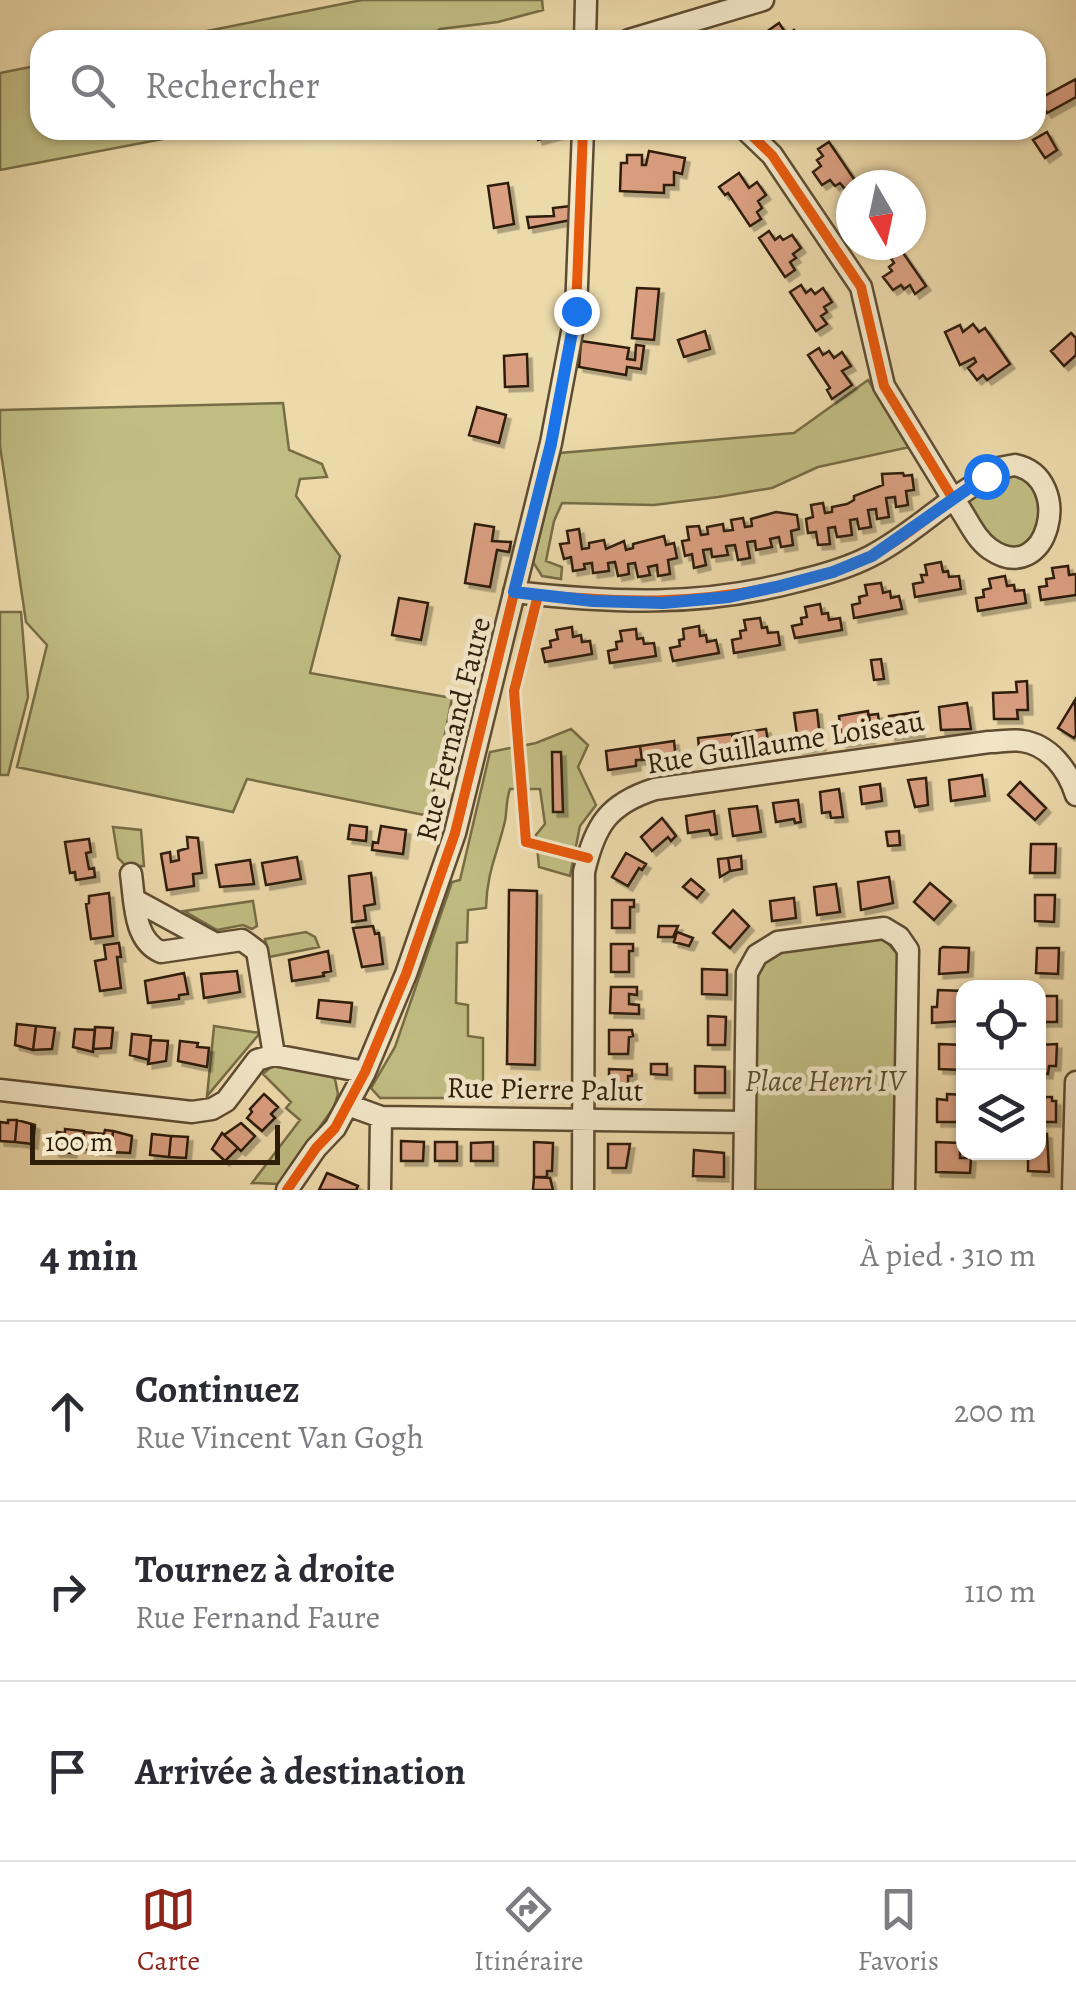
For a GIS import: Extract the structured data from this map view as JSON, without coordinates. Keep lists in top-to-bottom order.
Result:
{
  "streets": {
    "street": ["Rue Fernand Faure", "Rue Guillaume Loiseau", "Rue Pierre Palut"]
  },
  "crossings": [
    ["Rue Fernand Faure", "Rue Pierre Palut"],
    ["Rue Guillaume Loiseau", "Rue Pierre Palut"]
  ],
  "parks": ["Place Henri IV"],
  "scale_bar": "100 m",
  "north": "bottom",
  "page": {
    "search": "Rechercher",
    "scale": "100 m",
    "heading": ["4 min", "À pied · 310 m"],
    "list": [
      ["Continuez", "Rue Vincent Van Gogh", "200 m"],
      ["Tournez à droite", "Rue Fernand Faure", "110 m"],
      "Arrivée à destination"
    ],
    "nav": ["Carte", "Itinéraire", "Favoris"]
  }
}
